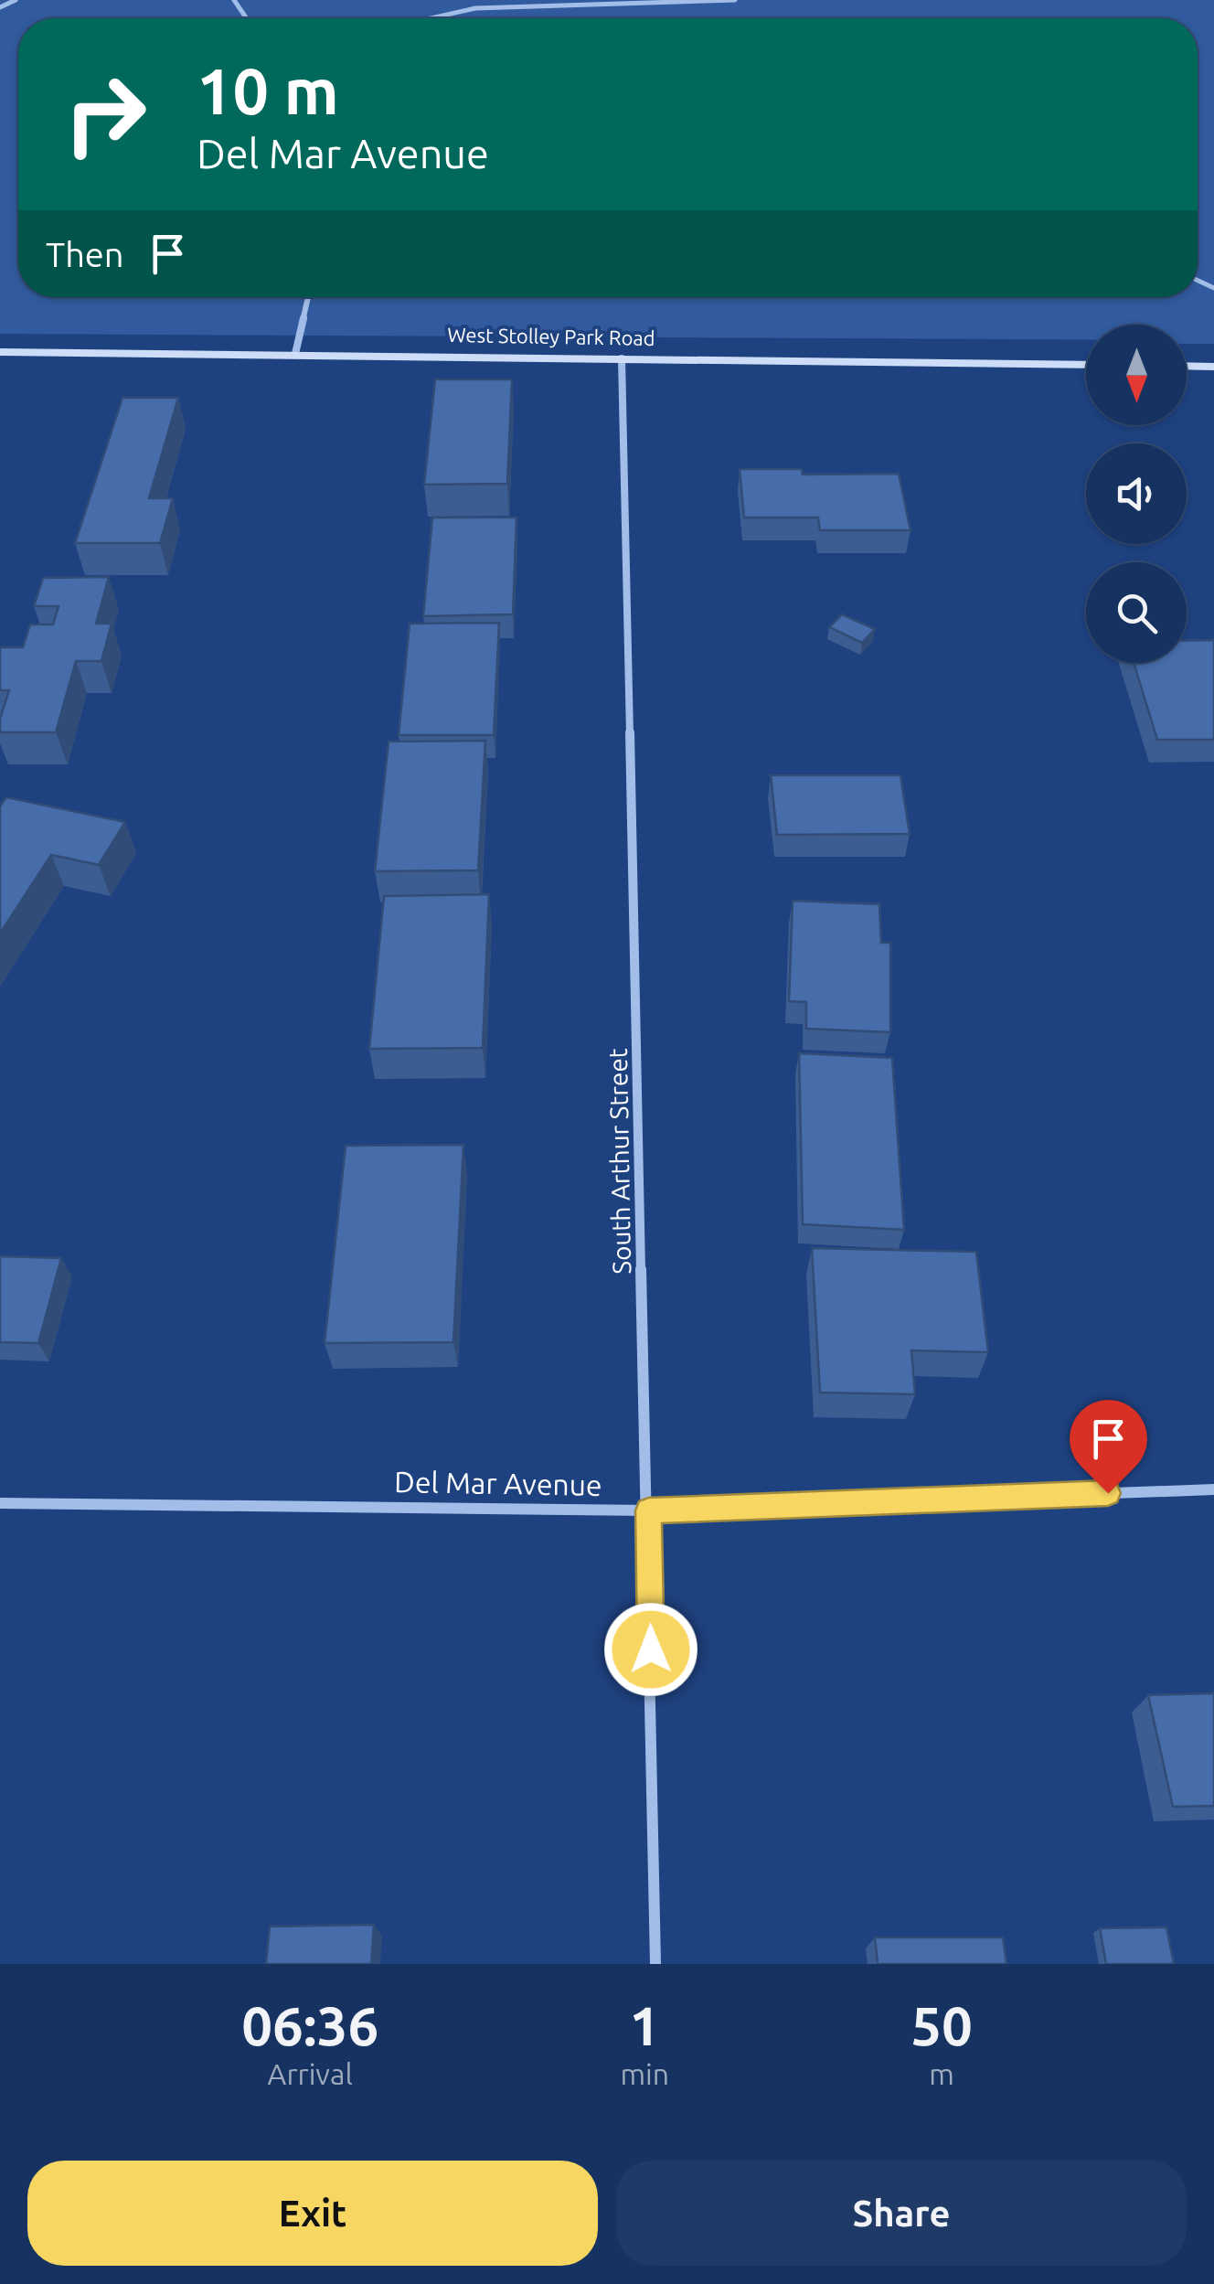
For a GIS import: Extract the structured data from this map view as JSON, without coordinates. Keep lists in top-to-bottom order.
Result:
{
  "streets": {
    "main road": ["West Stolley Park Road"],
    "street": ["South Arthur Street", "Del Mar Avenue"]
  },
  "crossings": [
    ["West Stolley Park Road", "South Arthur Street"],
    ["South Arthur Street", "Del Mar Avenue"]
  ],
  "north": "bottom",
  "page": {
    "turn": ["10 m", "Del Mar Avenue"],
    "then": "Then",
    "eta": [
      "06:36",
      "Arrival",
      "1",
      "min",
      "50",
      "m"
    ],
    "buttons": ["Exit", "Share"]
  }
}
